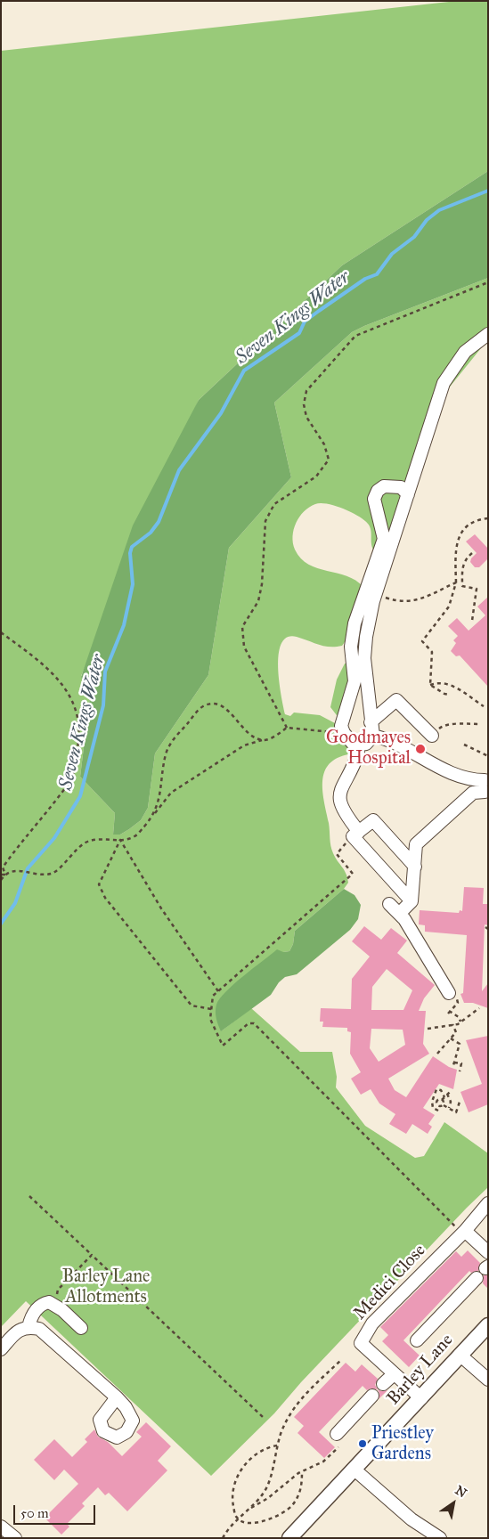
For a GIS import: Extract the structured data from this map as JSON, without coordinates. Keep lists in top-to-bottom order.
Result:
{
  "streets": {
    "main road": ["Barley Lane"],
    "street": ["Medici Close"]
  },
  "crossings": [
    ["Medici Close", "Barley Lane"]
  ],
  "water": ["Seven Kings Water"],
  "parks": ["Barley Lane Allotments"],
  "places": ["Goodmayes Hospital", "Priestley Gardens"],
  "scale_bar": "50 m",
  "north": "top right"
}
